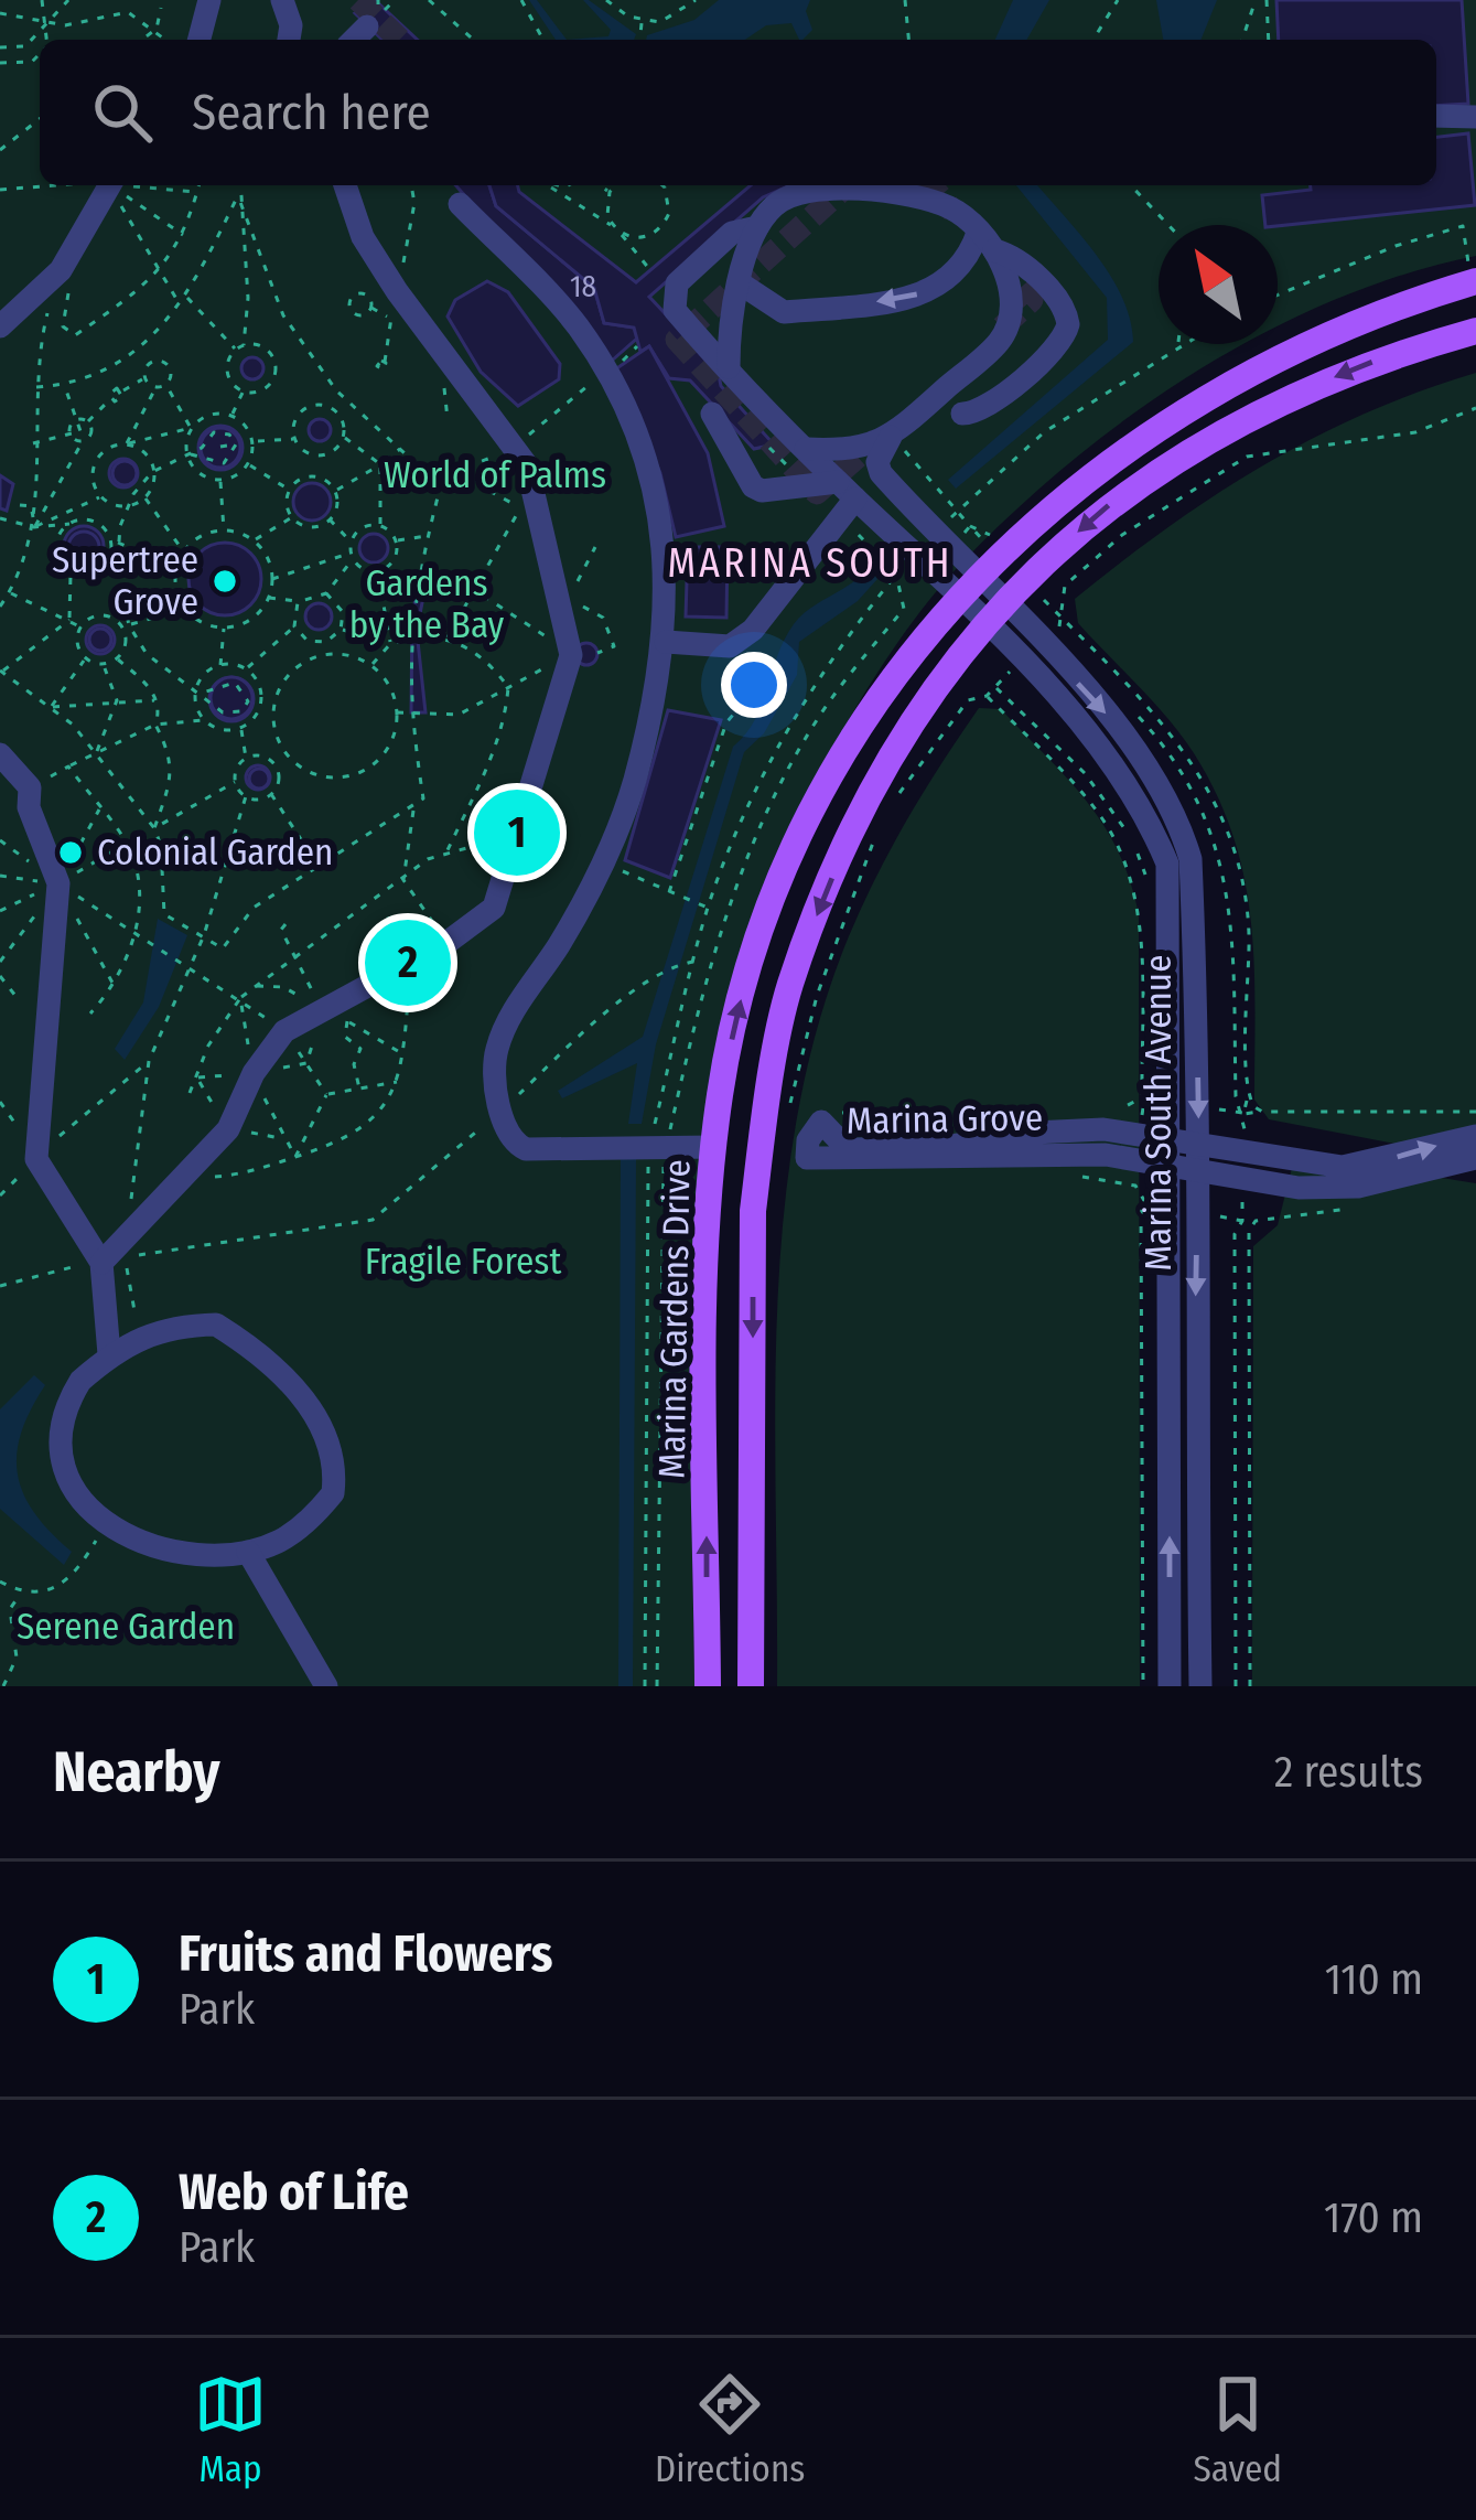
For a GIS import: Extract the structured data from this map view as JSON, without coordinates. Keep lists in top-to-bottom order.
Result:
{
  "streets": {
    "main road": ["Marina Gardens Drive"],
    "street": ["Marina South Avenue", "Marina Grove"]
  },
  "crossings": [
    ["Marina South Avenue", "Marina Grove"]
  ],
  "districts": ["MARINA SOUTH"],
  "parks": [
    "World of Palms",
    "Gardens by the Bay",
    "Fragile Forest",
    "Serene Garden"
  ],
  "places": ["Supertree Grove", "Colonial Garden"],
  "house_numbers": ["18"],
  "north": "top left",
  "page": {
    "search": "Search here",
    "pins": ["1", "2"],
    "heading": ["Nearby", "2 results"],
    "list": [
      {
        "mark": "1",
        "name": "Fruits and Flowers",
        "note": "Park",
        "value": "110 m"
      },
      {
        "mark": "2",
        "name": "Web of Life",
        "note": "Park",
        "value": "170 m"
      }
    ],
    "nav": ["Map", "Directions", "Saved"]
  }
}
